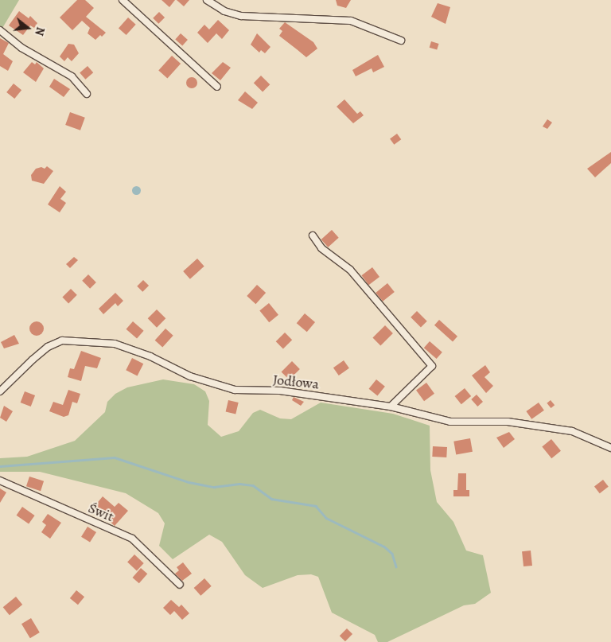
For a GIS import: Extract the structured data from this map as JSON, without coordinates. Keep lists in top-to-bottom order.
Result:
{
  "streets": {
    "street": ["Jodłowa", "Świt"]
  },
  "north": "right"
}
